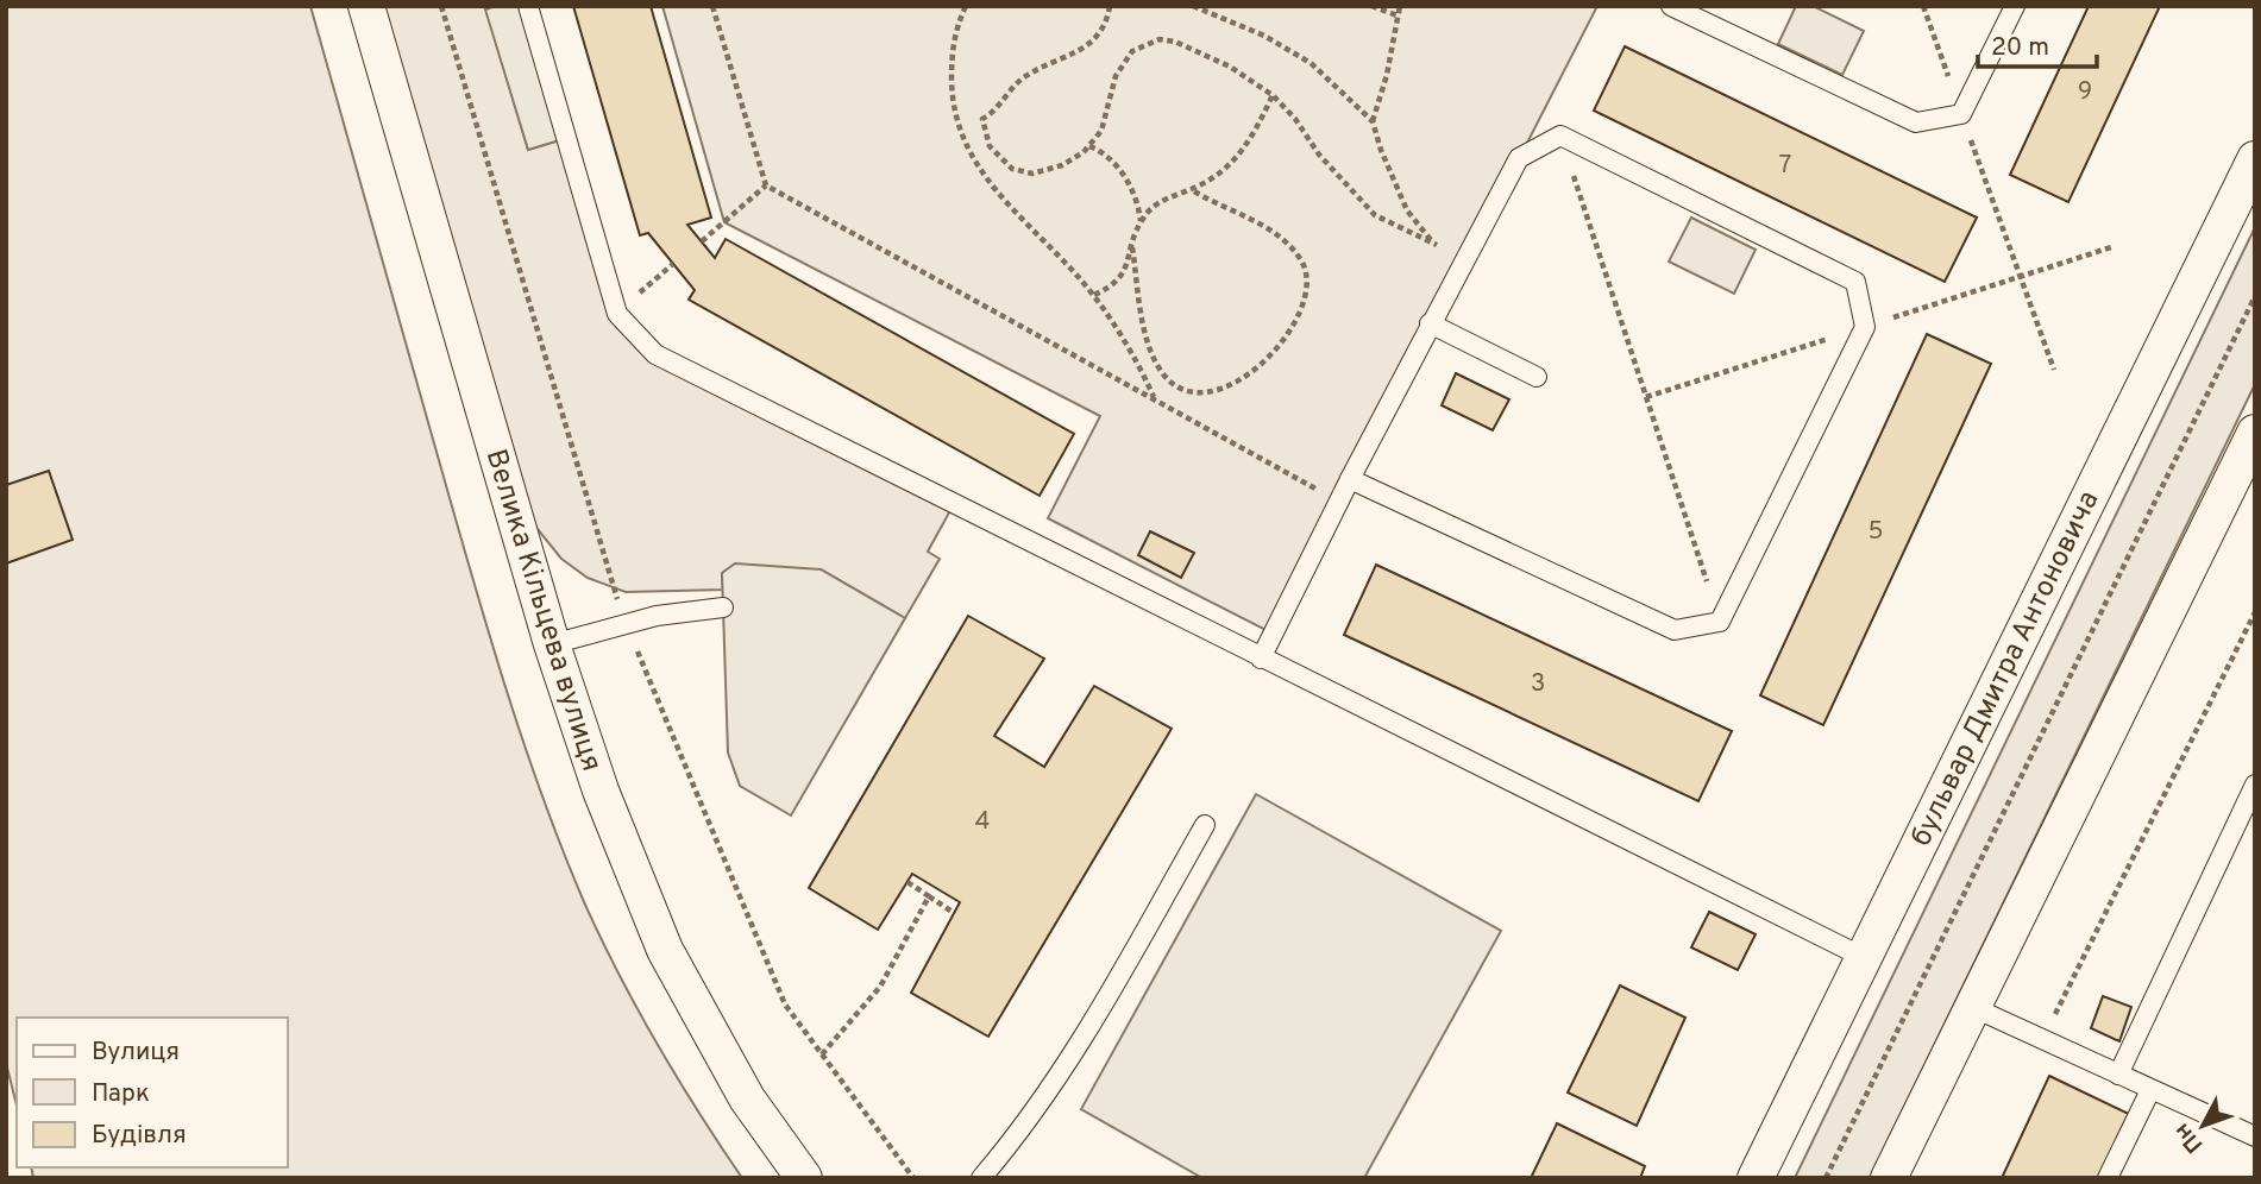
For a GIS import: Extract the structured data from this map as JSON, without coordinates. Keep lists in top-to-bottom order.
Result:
{
  "streets": {
    "street": ["Велика Кільцева вулиця", "бульвар Дмитра Антоновича"]
  },
  "house_numbers": [
    "9",
    "7",
    "5",
    "3",
    "4"
  ],
  "legend": ["Вулиця", "Парк", "Будівля"],
  "scale_bar": "20 m",
  "north": "bottom left"
}
